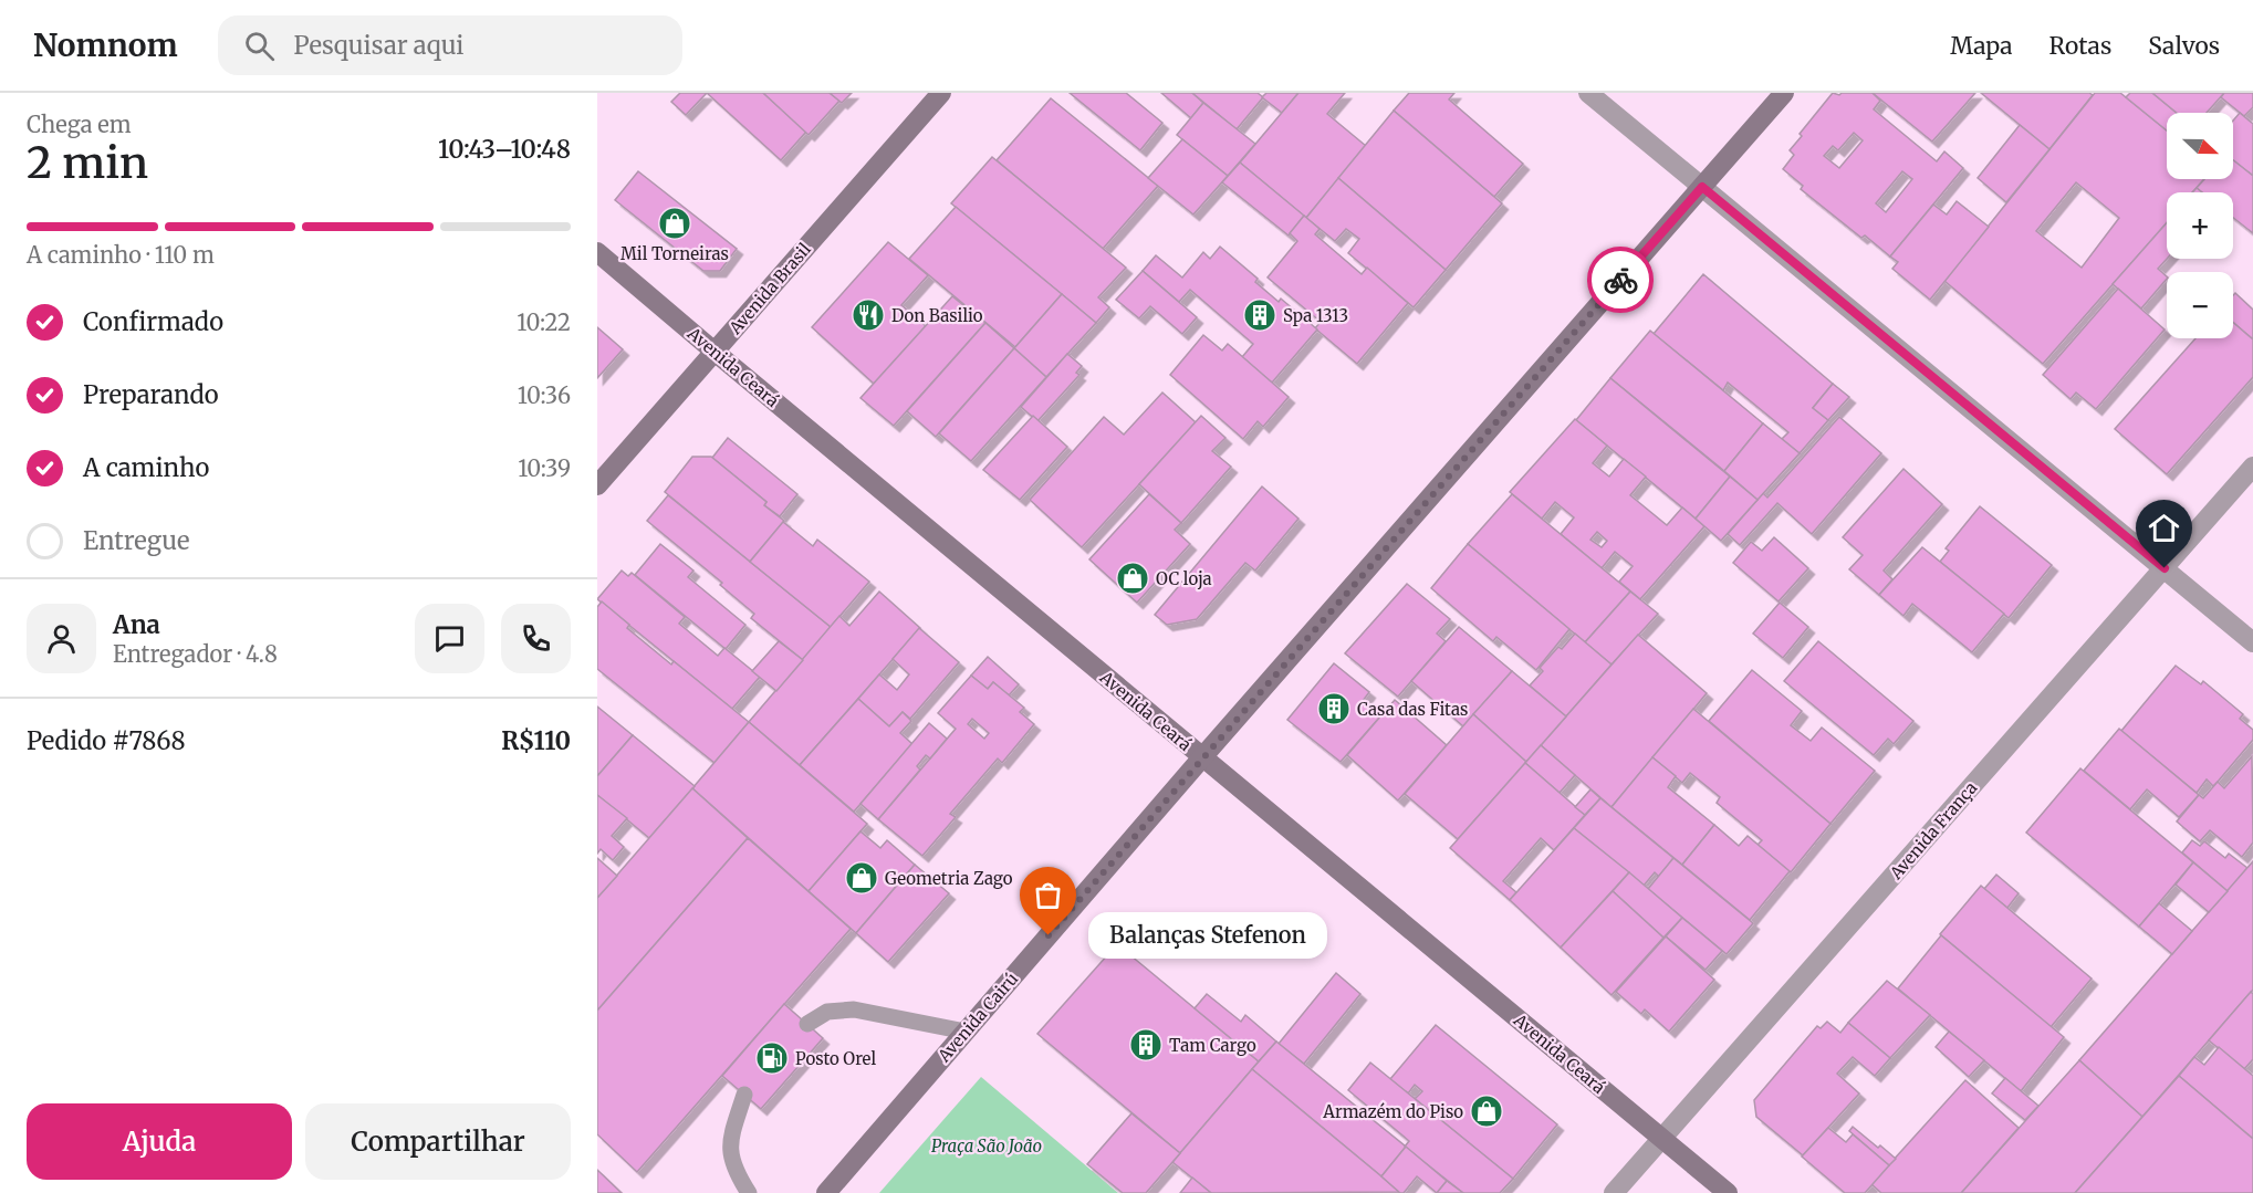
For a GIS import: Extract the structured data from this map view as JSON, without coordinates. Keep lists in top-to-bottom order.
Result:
{
  "streets": {
    "main road": ["Avenida Brasil", "Avenida Ceará", "Avenida Cairú"],
    "street": ["Avenida França"]
  },
  "crossings": [
    ["Avenida Brasil", "Avenida Ceará"],
    ["Avenida Ceará", "Avenida França"],
    ["Avenida Ceará", "Avenida Cairú"]
  ],
  "parks": ["Praça São João"],
  "places": {
    "shop": [
      "Mil Torneiras",
      "OC loja",
      "Geometria Zago",
      "Armazém do Piso"
    ],
    "restaurant": ["Don Basilio"],
    "building": ["Spa 1313", "Casa das Fitas", "Tam Cargo"],
    "other": ["Balanças Stefenon"],
    "fuel station": ["Posto Orel"]
  },
  "north": "right",
  "page": {
    "header": "Nomnom",
    "search": "Pesquisar aqui",
    "nav": ["Mapa", "Rotas", "Salvos"],
    "heading": ["2 min", "Chega em", "10:43–10:48"],
    "panel": [
      "Ana",
      "Entregador · 4.8",
      "Pedido #7868",
      "R$110"
    ],
    "map_buttons": ["+", "−"],
    "bar": "A caminho · 110 m",
    "list": [
      ["Confirmado", "10:22"],
      ["Preparando", "10:36"],
      ["A caminho", "10:39"],
      "Entregue"
    ],
    "bubble": "Balanças Stefenon",
    "buttons": ["Ajuda", "Compartilhar"]
  }
}
